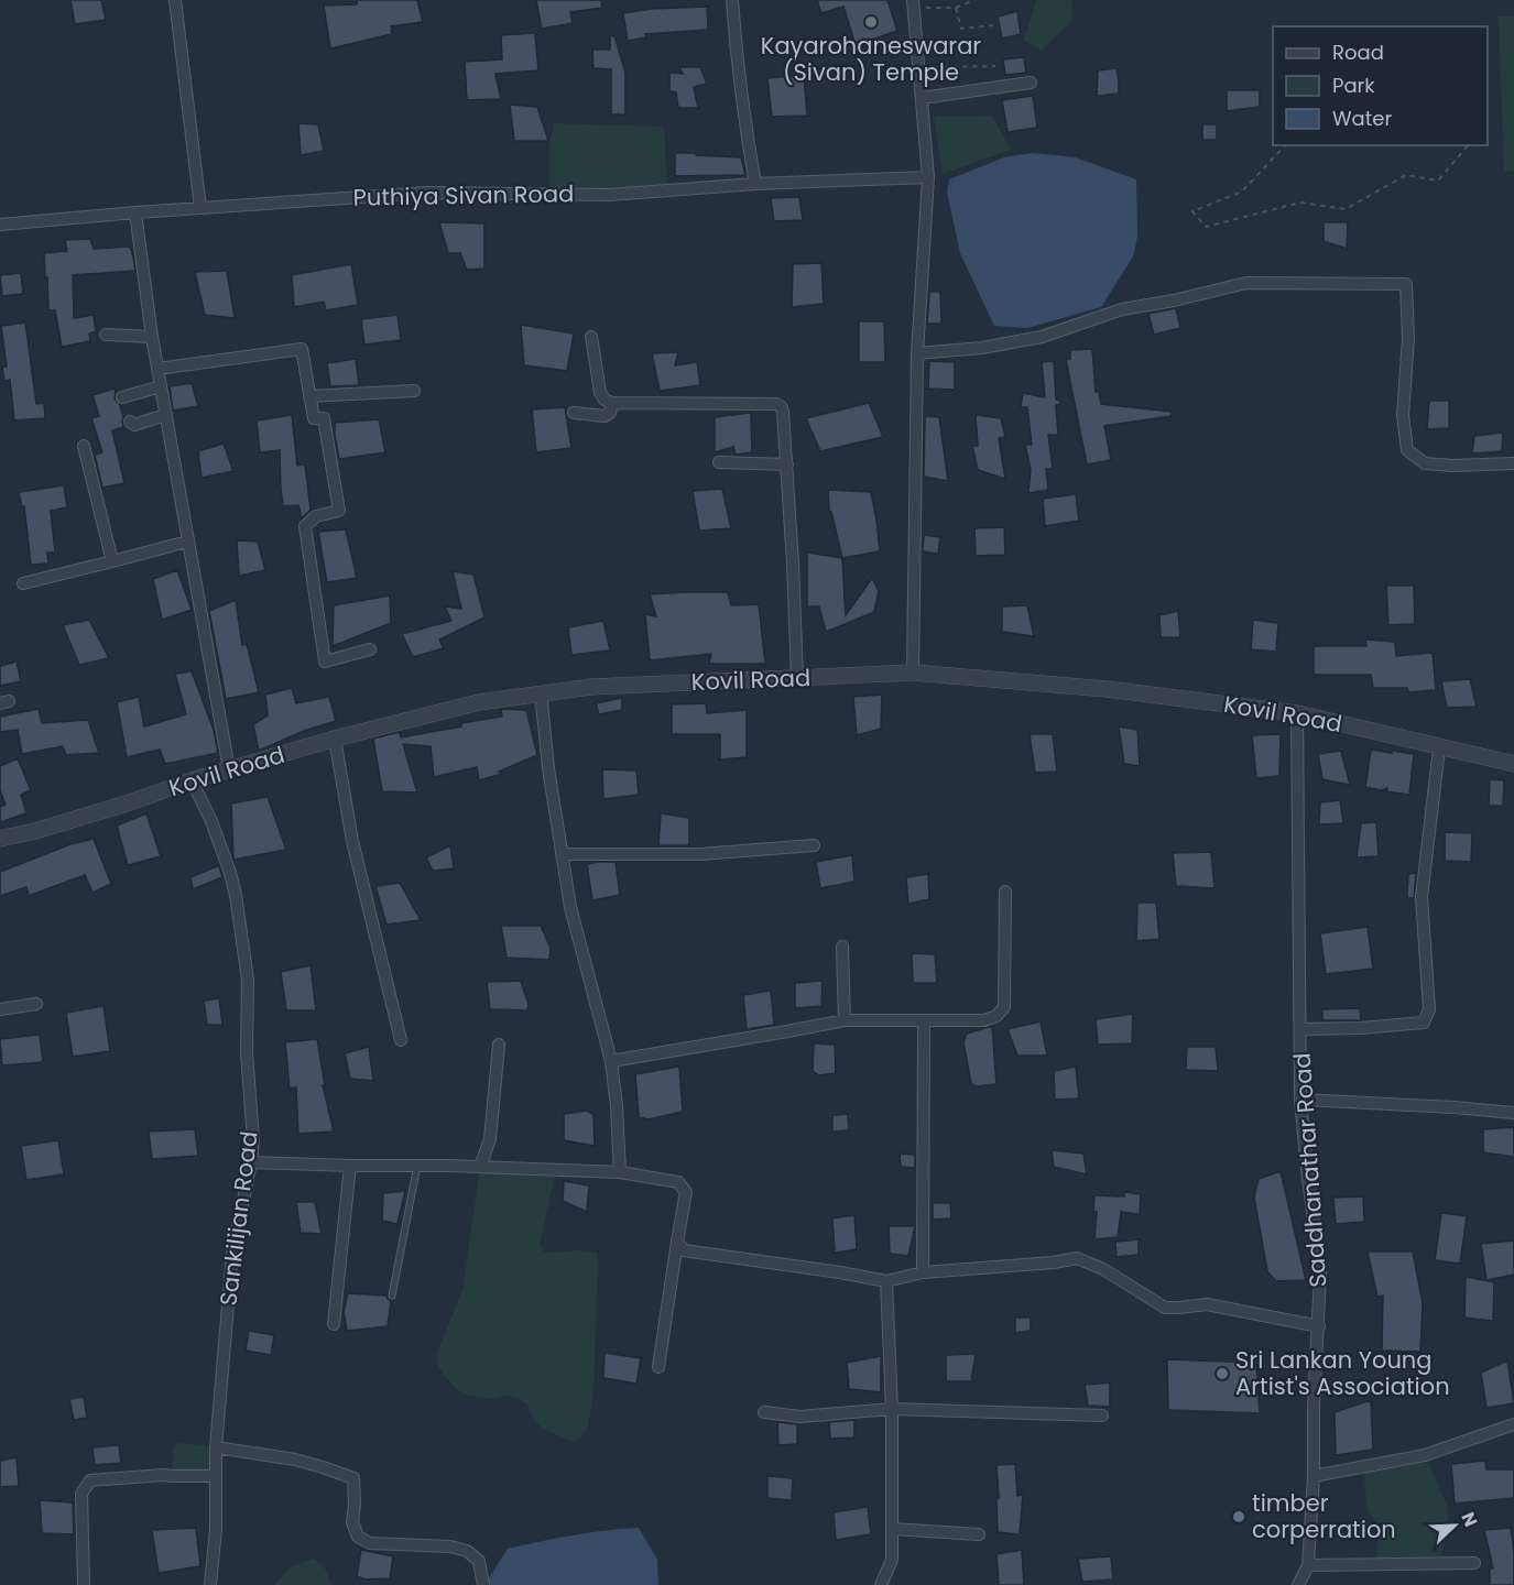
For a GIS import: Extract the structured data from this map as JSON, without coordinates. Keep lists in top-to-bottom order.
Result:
{
  "streets": {
    "street": [
      "Puthiya Sivan Road",
      "Kovil Road",
      "Saddhanathar Road",
      "Sankilijan Road"
    ]
  },
  "crossings": [
    ["Kovil Road", "Saddhanathar Road"],
    ["Kovil Road", "Sankilijan Road"]
  ],
  "places": ["Kayarohaneswarar (Sivan) Temple", "Sri Lankan Young Artist's Association", "timber corperration"],
  "legend": ["Road", "Park", "Water"],
  "north": "top right"
}
